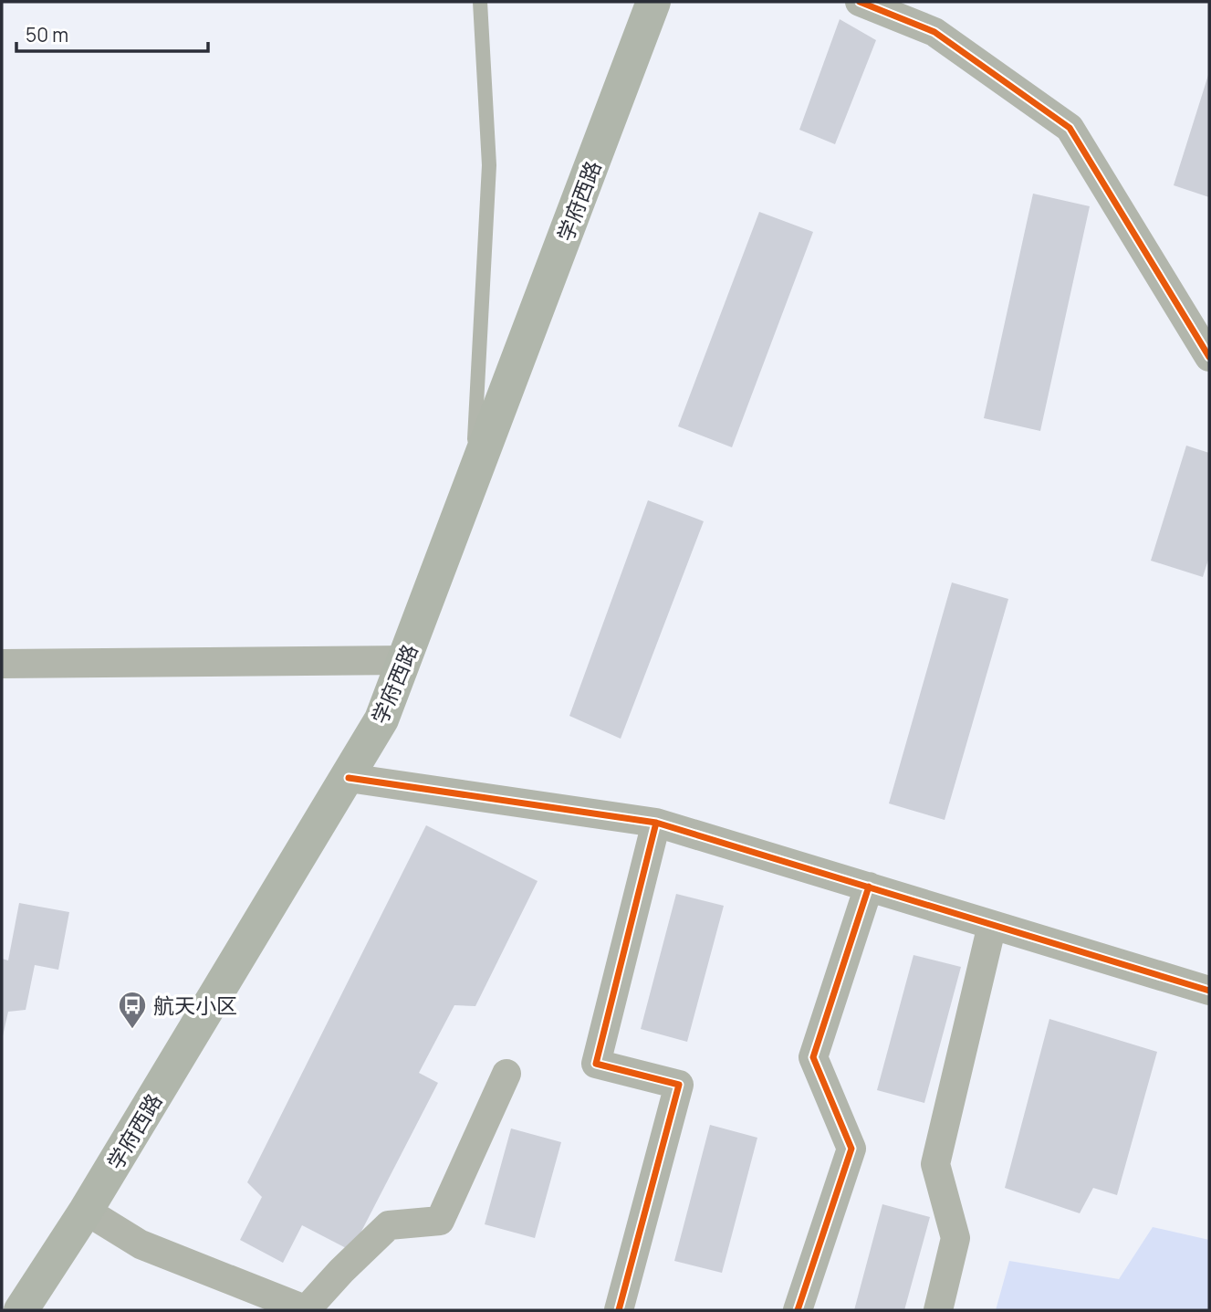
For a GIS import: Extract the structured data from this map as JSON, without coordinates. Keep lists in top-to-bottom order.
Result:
{
  "streets": {
    "main road": ["学府西路"]
  },
  "places": {
    "bus stop": ["航天小区"]
  },
  "scale_bar": "50 m"
}
